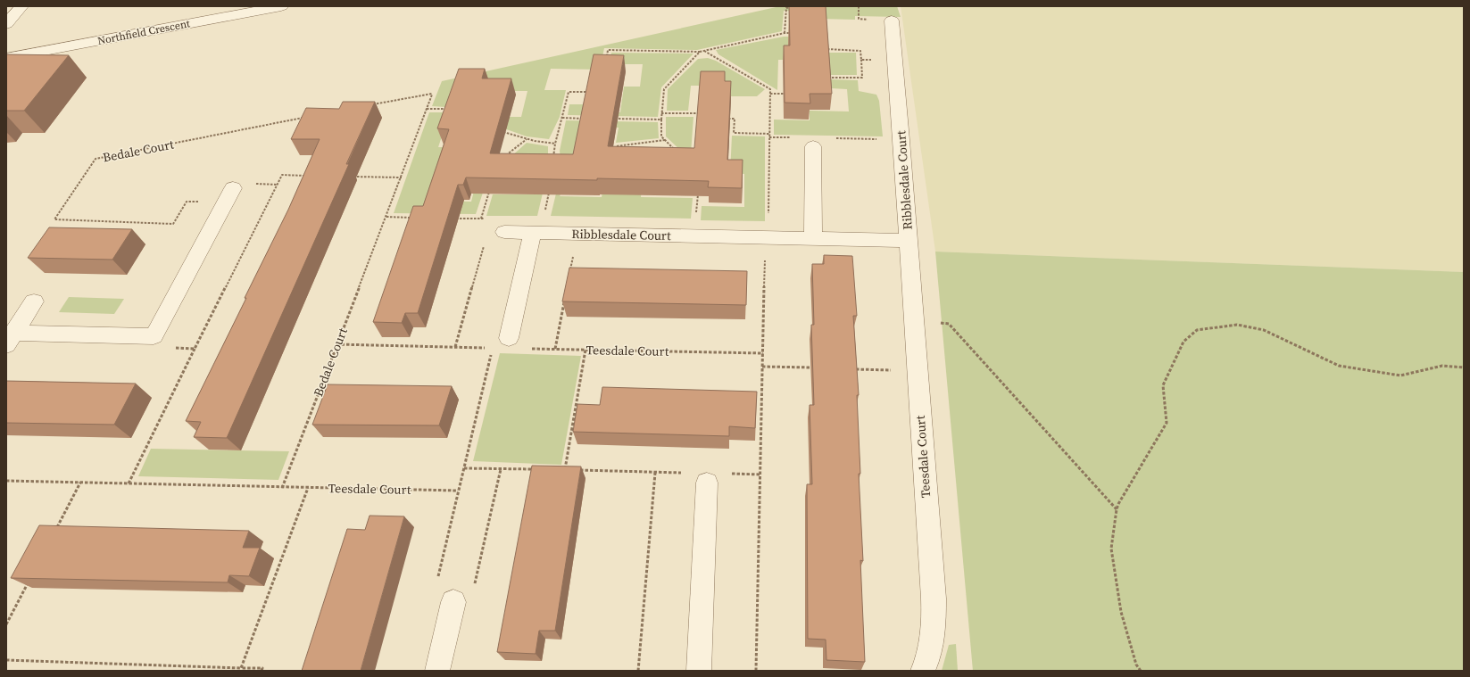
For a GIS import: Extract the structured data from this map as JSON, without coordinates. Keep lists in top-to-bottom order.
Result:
{
  "streets": {
    "street": ["Northfield Crescent", "Ribblesdale Court", "Teesdale Court"],
    "path": ["Bedale Court"]
  },
  "crossings": [
    ["Bedale Court", "Teesdale Court"],
    ["Ribblesdale Court", "Teesdale Court"]
  ]
}
